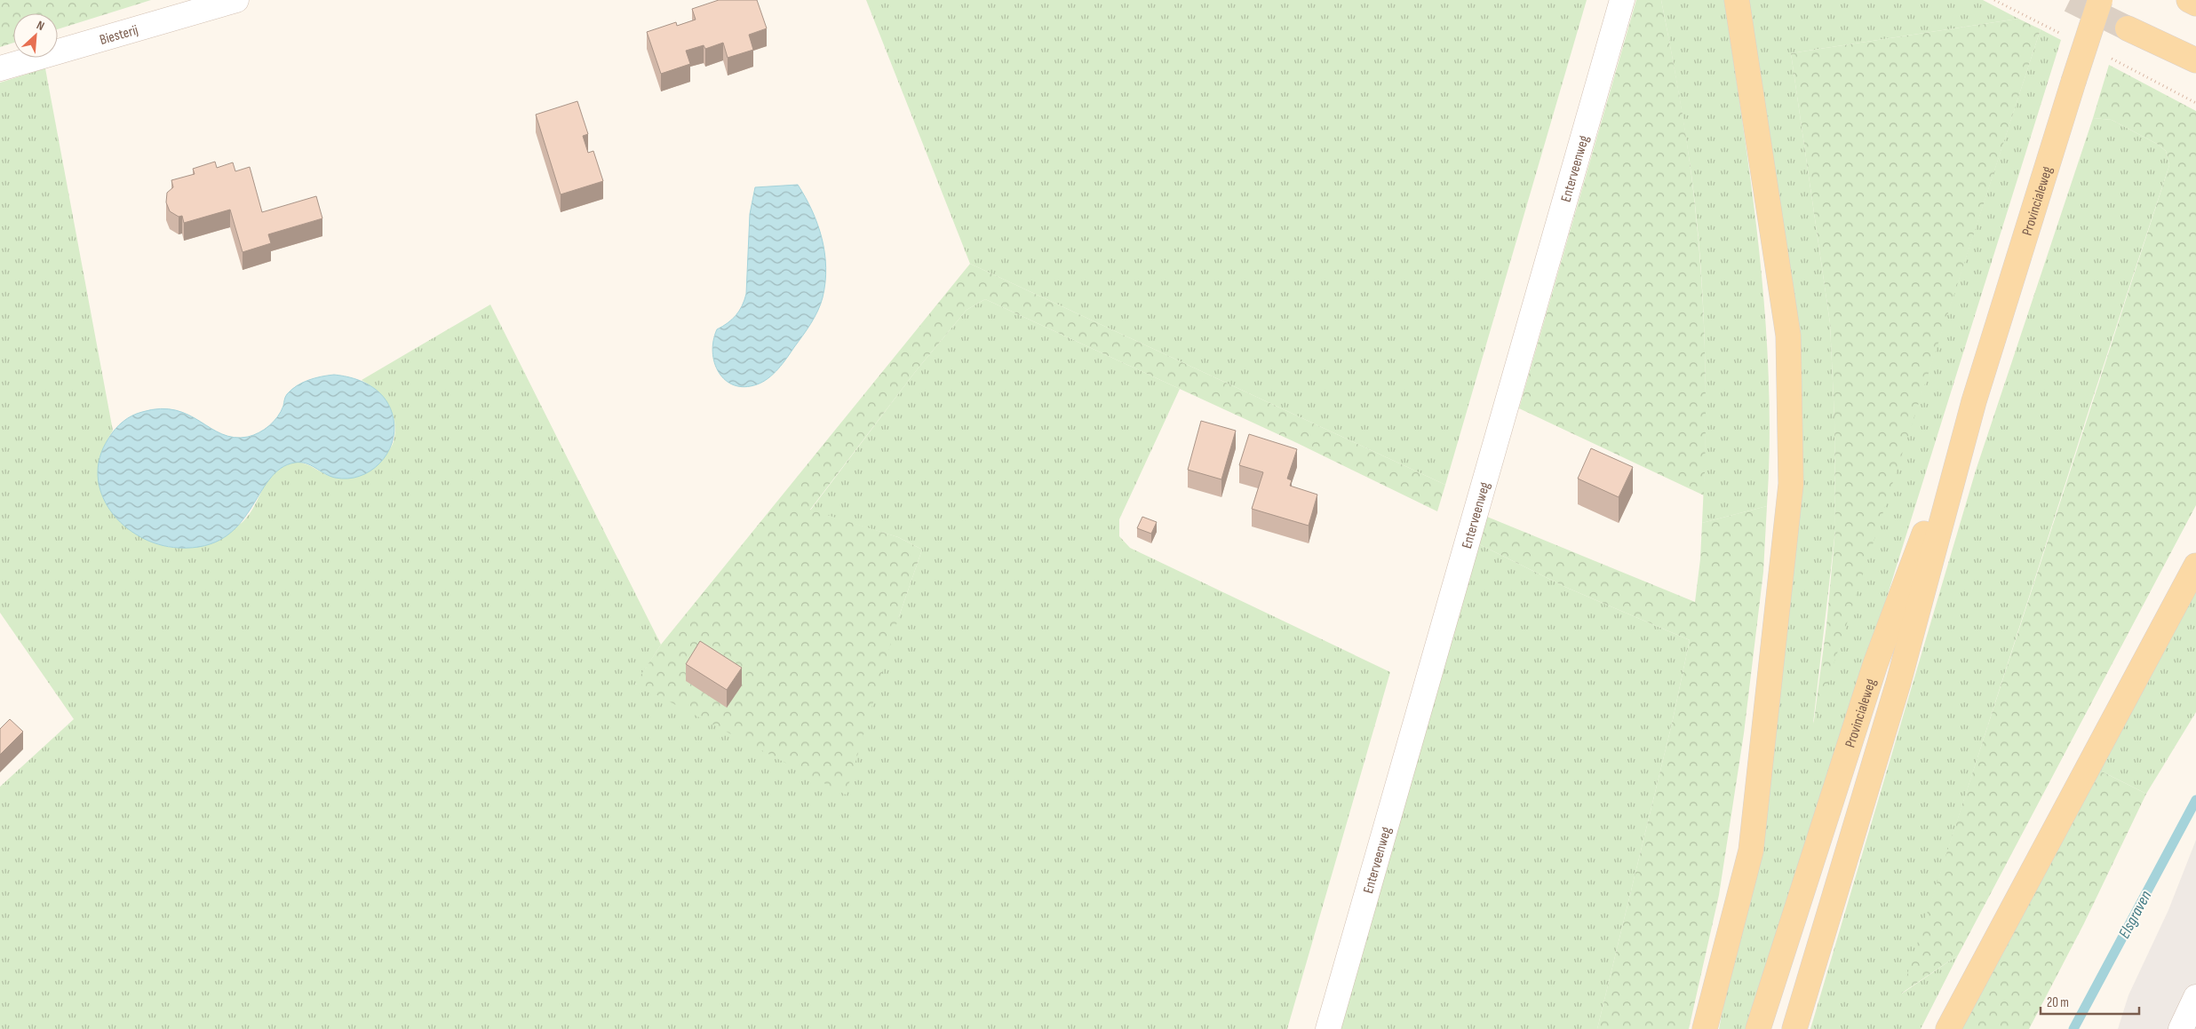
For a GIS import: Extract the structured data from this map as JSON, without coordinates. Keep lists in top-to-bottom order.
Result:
{
  "streets": {
    "main road": ["Provincialeweg"],
    "street": ["Biesterij", "Enterveenweg"]
  },
  "water": ["Elsgraven"],
  "scale_bar": "20 m",
  "north": "top right"
}
